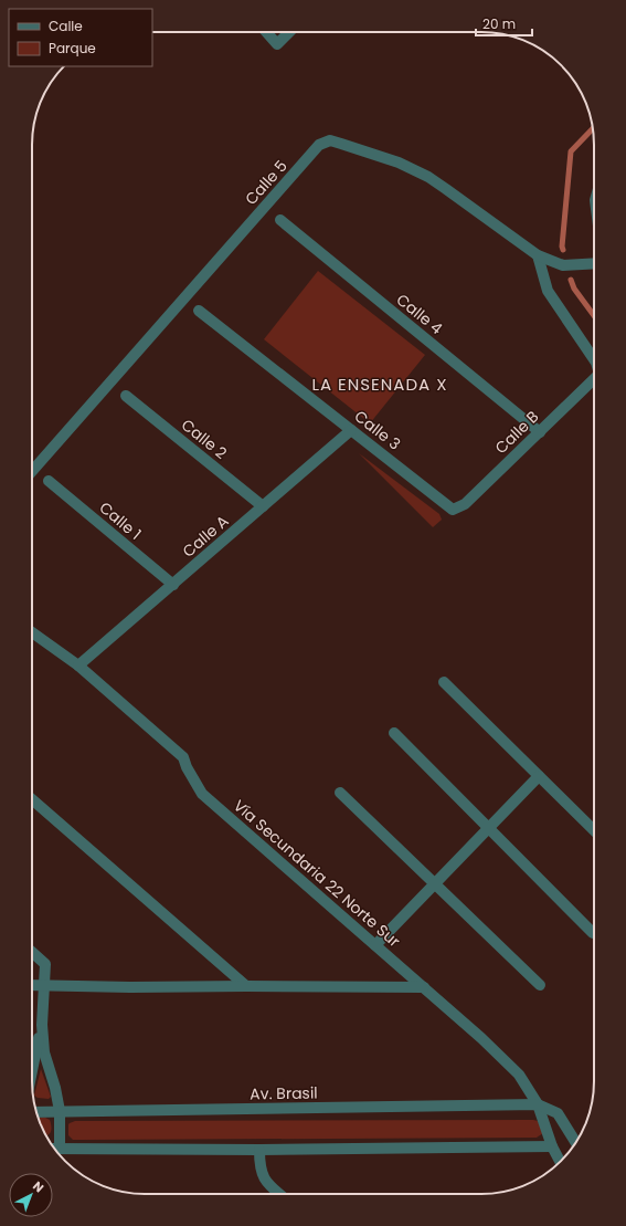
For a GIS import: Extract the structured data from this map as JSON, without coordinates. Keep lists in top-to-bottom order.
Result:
{
  "streets": {
    "street": [
      "Calle 5",
      "Calle 4",
      "Calle 3",
      "Calle B",
      "Calle 2",
      "Calle 1",
      "Calle A",
      "Vía Secundaria 22 Norte Sur",
      "Av. Brasil"
    ]
  },
  "crossings": [
    ["Calle 5", "Calle B"],
    ["Calle 4", "Calle B"],
    ["Calle 3", "Calle B"],
    ["Calle 3", "Calle A"],
    ["Calle 2", "Calle A"],
    ["Calle 1", "Calle A"],
    ["Calle A", "Vía Secundaria 22 Norte Sur"],
    ["Vía Secundaria 22 Norte Sur", "Av. Brasil"]
  ],
  "districts": ["LA ENSENADA X"],
  "legend": ["Calle", "Parque"],
  "scale_bar": "20 m",
  "north": "top right"
}
